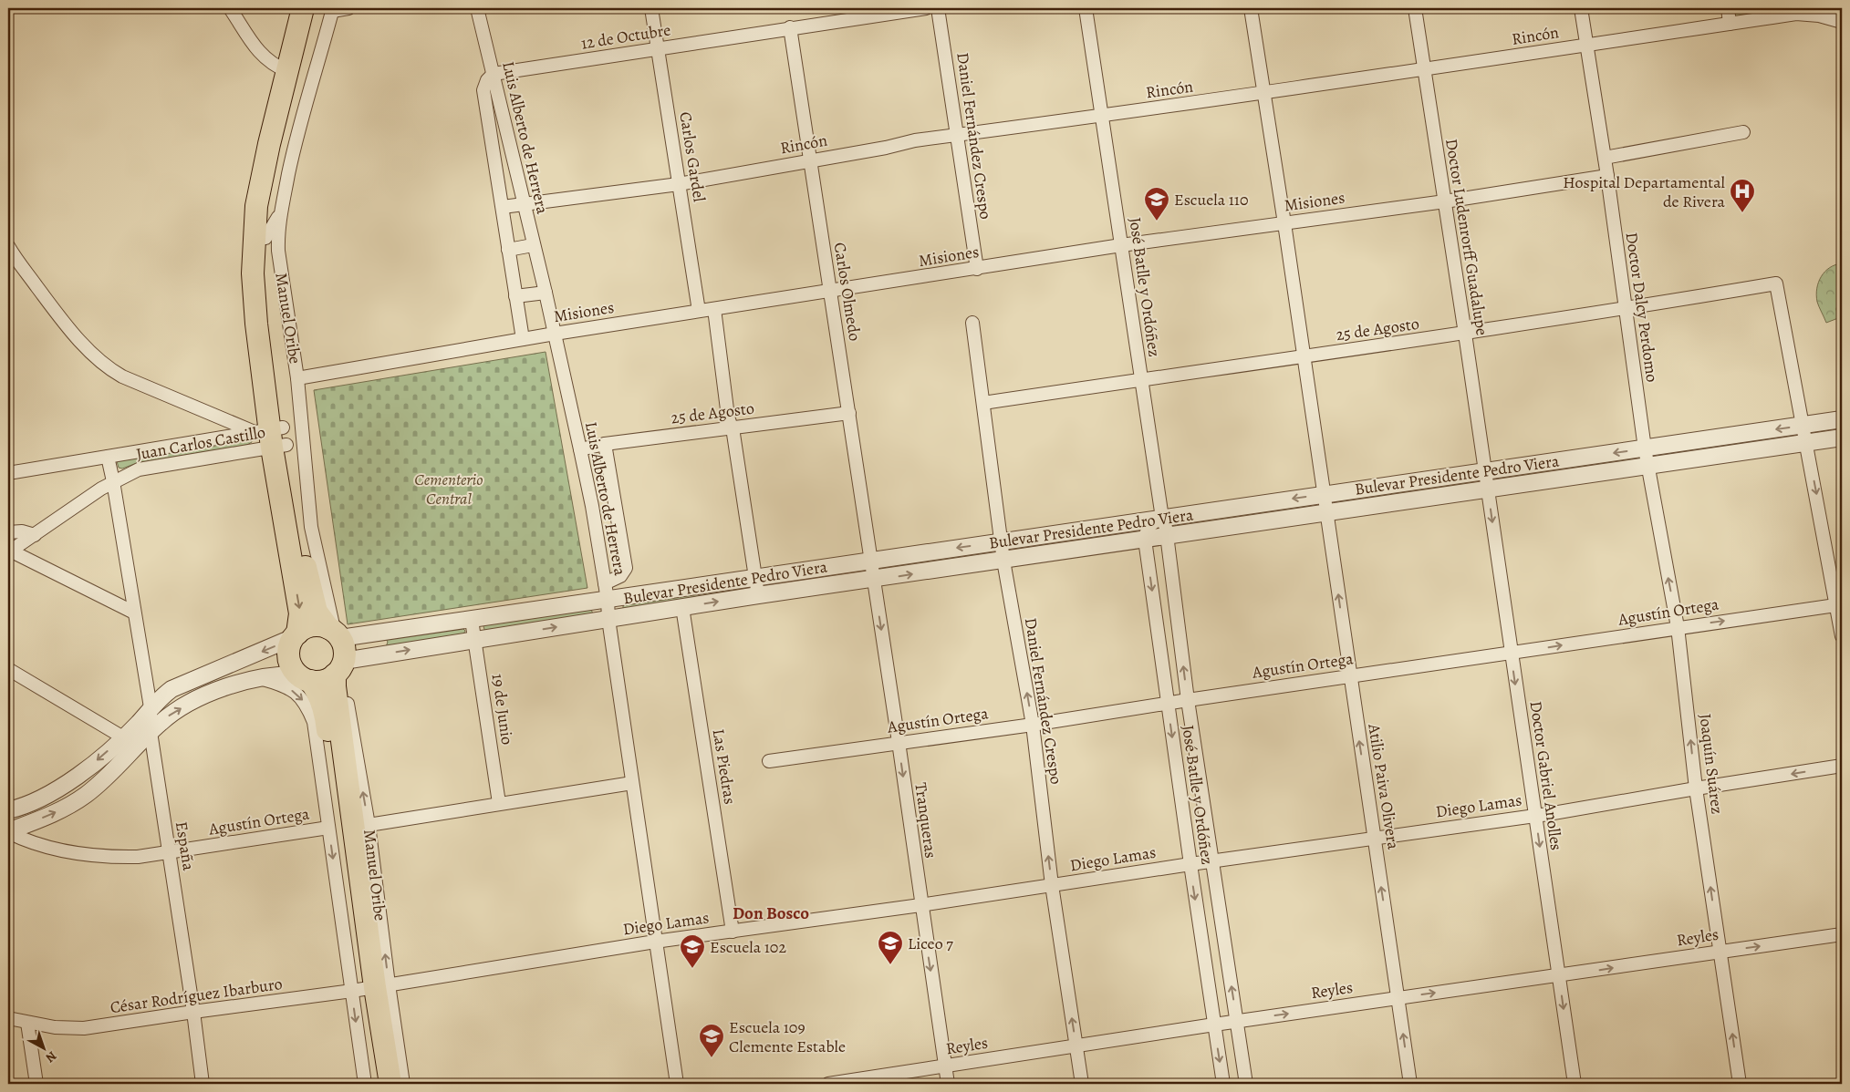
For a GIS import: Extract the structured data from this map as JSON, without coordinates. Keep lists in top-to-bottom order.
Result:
{
  "streets": {
    "highway": ["Manuel Oribe"],
    "street": [
      "Rincón",
      "12 de Octubre",
      "Daniel Fernández Crespo",
      "Luis Alberto de Herrera",
      "Carlos Gardel",
      "Misiones",
      "Doctor Ludenrorff Guadalupe",
      "José Batlle y Ordóñez",
      "Carlos Olmedo",
      "Doctor Dalcy Perdomo",
      "25 de Agosto",
      "Juan Carlos Castillo",
      "Bulevar Presidente Pedro Viera",
      "Agustín Ortega",
      "19 de Junio",
      "Joaquín Suárez",
      "Las Piedras",
      "Doctor Gabriel Anolles",
      "Atilio Paiva Olivera",
      "Diego Lamas",
      "Tranqueras",
      "España",
      "Reyles",
      "César Rodríguez Ibarburo"
    ]
  },
  "crossings": [
    ["Rincón", "Daniel Fernández Crespo"],
    ["Rincón", "Luis Alberto de Herrera"],
    ["Rincón", "Carlos Gardel"],
    ["Rincón", "Doctor Ludenrorff Guadalupe"],
    ["Rincón", "José Batlle y Ordóñez"],
    ["Rincón", "Carlos Olmedo"],
    ["Rincón", "Doctor Dalcy Perdomo"],
    ["Rincón", "Atilio Paiva Olivera"],
    ["12 de Octubre", "Luis Alberto de Herrera"],
    ["12 de Octubre", "Carlos Gardel"],
    ["12 de Octubre", "Carlos Olmedo"],
    ["Daniel Fernández Crespo", "Misiones"],
    ["Daniel Fernández Crespo", "25 de Agosto"],
    ["Daniel Fernández Crespo", "Bulevar Presidente Pedro Viera"],
    ["Daniel Fernández Crespo", "Agustín Ortega"],
    ["Daniel Fernández Crespo", "Diego Lamas"],
    ["Daniel Fernández Crespo", "Reyles"],
    ["Luis Alberto de Herrera", "Misiones"],
    ["Luis Alberto de Herrera", "25 de Agosto"],
    ["Luis Alberto de Herrera", "Bulevar Presidente Pedro Viera"],
    ["Luis Alberto de Herrera", "Diego Lamas"],
    ["Carlos Gardel", "Misiones"],
    ["Misiones", "Doctor Ludenrorff Guadalupe"],
    ["Misiones", "José Batlle y Ordóñez"],
    ["Misiones", "Carlos Olmedo"],
    ["Misiones", "Doctor Dalcy Perdomo"],
    ["Misiones", "Manuel Oribe"],
    ["Misiones", "Atilio Paiva Olivera"],
    ["Doctor Ludenrorff Guadalupe", "25 de Agosto"],
    ["Doctor Ludenrorff Guadalupe", "Bulevar Presidente Pedro Viera"],
    ["Doctor Ludenrorff Guadalupe", "Doctor Gabriel Anolles"],
    ["José Batlle y Ordóñez", "25 de Agosto"],
    ["José Batlle y Ordóñez", "Bulevar Presidente Pedro Viera"],
    ["José Batlle y Ordóñez", "Agustín Ortega"],
    ["José Batlle y Ordóñez", "Diego Lamas"],
    ["José Batlle y Ordóñez", "Reyles"],
    ["Carlos Olmedo", "25 de Agosto"],
    ["Carlos Olmedo", "Bulevar Presidente Pedro Viera"],
    ["Carlos Olmedo", "Tranqueras"],
    ["Doctor Dalcy Perdomo", "25 de Agosto"],
    ["Doctor Dalcy Perdomo", "Bulevar Presidente Pedro Viera"],
    ["Doctor Dalcy Perdomo", "Joaquín Suárez"],
    ["Manuel Oribe", "Juan Carlos Castillo"],
    ["Manuel Oribe", "Bulevar Presidente Pedro Viera"],
    ["Manuel Oribe", "Diego Lamas"],
    ["Manuel Oribe", "César Rodríguez Ibarburo"],
    ["25 de Agosto", "Bulevar Presidente Pedro Viera"],
    ["25 de Agosto", "Atilio Paiva Olivera"],
    ["Juan Carlos Castillo", "España"],
    ["Bulevar Presidente Pedro Viera", "19 de Junio"],
    ["Bulevar Presidente Pedro Viera", "Joaquín Suárez"],
    ["Bulevar Presidente Pedro Viera", "Las Piedras"],
    ["Bulevar Presidente Pedro Viera", "Doctor Gabriel Anolles"],
    ["Bulevar Presidente Pedro Viera", "Atilio Paiva Olivera"],
    ["Bulevar Presidente Pedro Viera", "Tranqueras"],
    ["Agustín Ortega", "Joaquín Suárez"],
    ["Agustín Ortega", "Doctor Gabriel Anolles"],
    ["Agustín Ortega", "Atilio Paiva Olivera"],
    ["Agustín Ortega", "Tranqueras"],
    ["Agustín Ortega", "España"],
    ["Joaquín Suárez", "Diego Lamas"],
    ["Joaquín Suárez", "Reyles"],
    ["Las Piedras", "Diego Lamas"],
    ["Doctor Gabriel Anolles", "Diego Lamas"],
    ["Doctor Gabriel Anolles", "Reyles"],
    ["Atilio Paiva Olivera", "Diego Lamas"],
    ["Atilio Paiva Olivera", "Reyles"],
    ["Diego Lamas", "Tranqueras"],
    ["Diego Lamas", "César Rodríguez Ibarburo"],
    ["Tranqueras", "Reyles"],
    ["España", "César Rodríguez Ibarburo"]
  ],
  "one_way": [
    "Daniel Fernández Crespo",
    "Joaquín Suárez",
    "Doctor Gabriel Anolles",
    "Atilio Paiva Olivera",
    "Tranqueras",
    "Reyles"
  ],
  "districts": ["Don Bosco"],
  "parks": ["Cementerio Central"],
  "places": {
    "hospital": ["Hospital Departamental de Rivera"],
    "school or university": [
      "Escuela 110",
      "Liceo 7",
      "Escuela 102",
      "Escuela 109 Clemente Estable"
    ]
  },
  "north": "bottom right"
}
